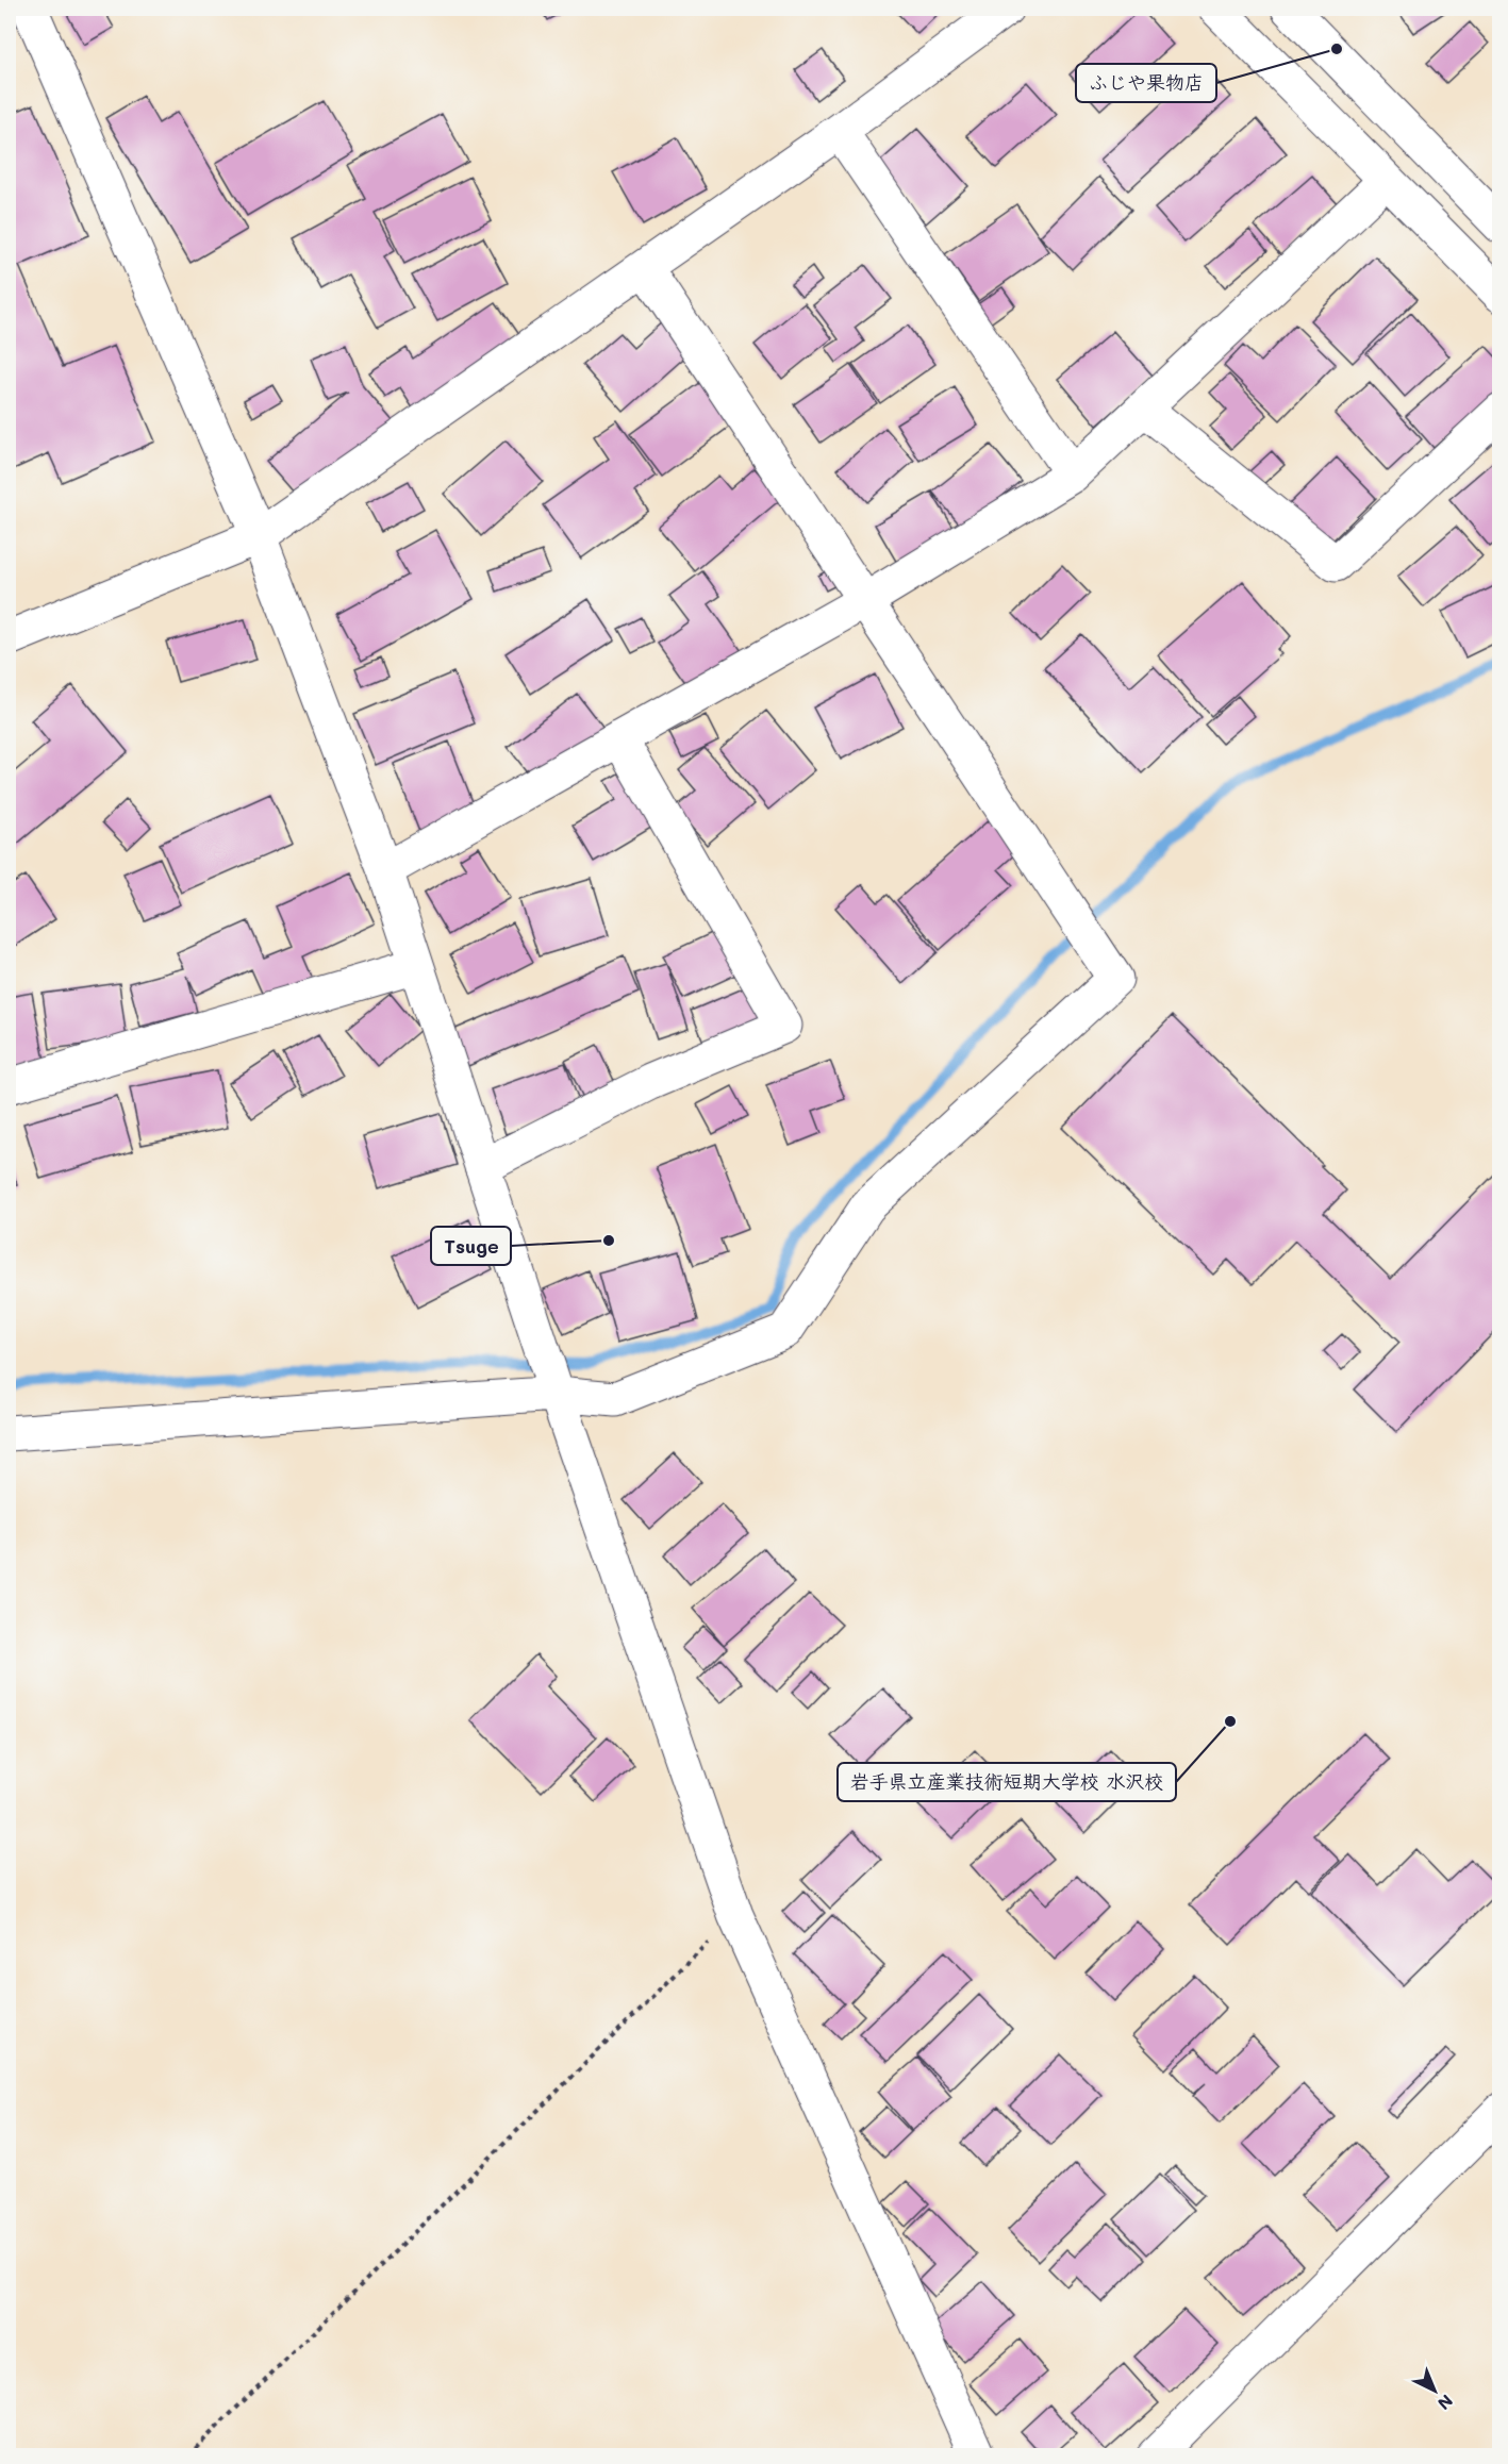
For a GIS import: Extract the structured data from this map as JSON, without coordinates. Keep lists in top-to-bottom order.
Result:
{
  "places": ["ふじや果物店", "Tsuge", "岩手県立産業技術短期大学校 水沢校"],
  "north": "bottom right"
}
